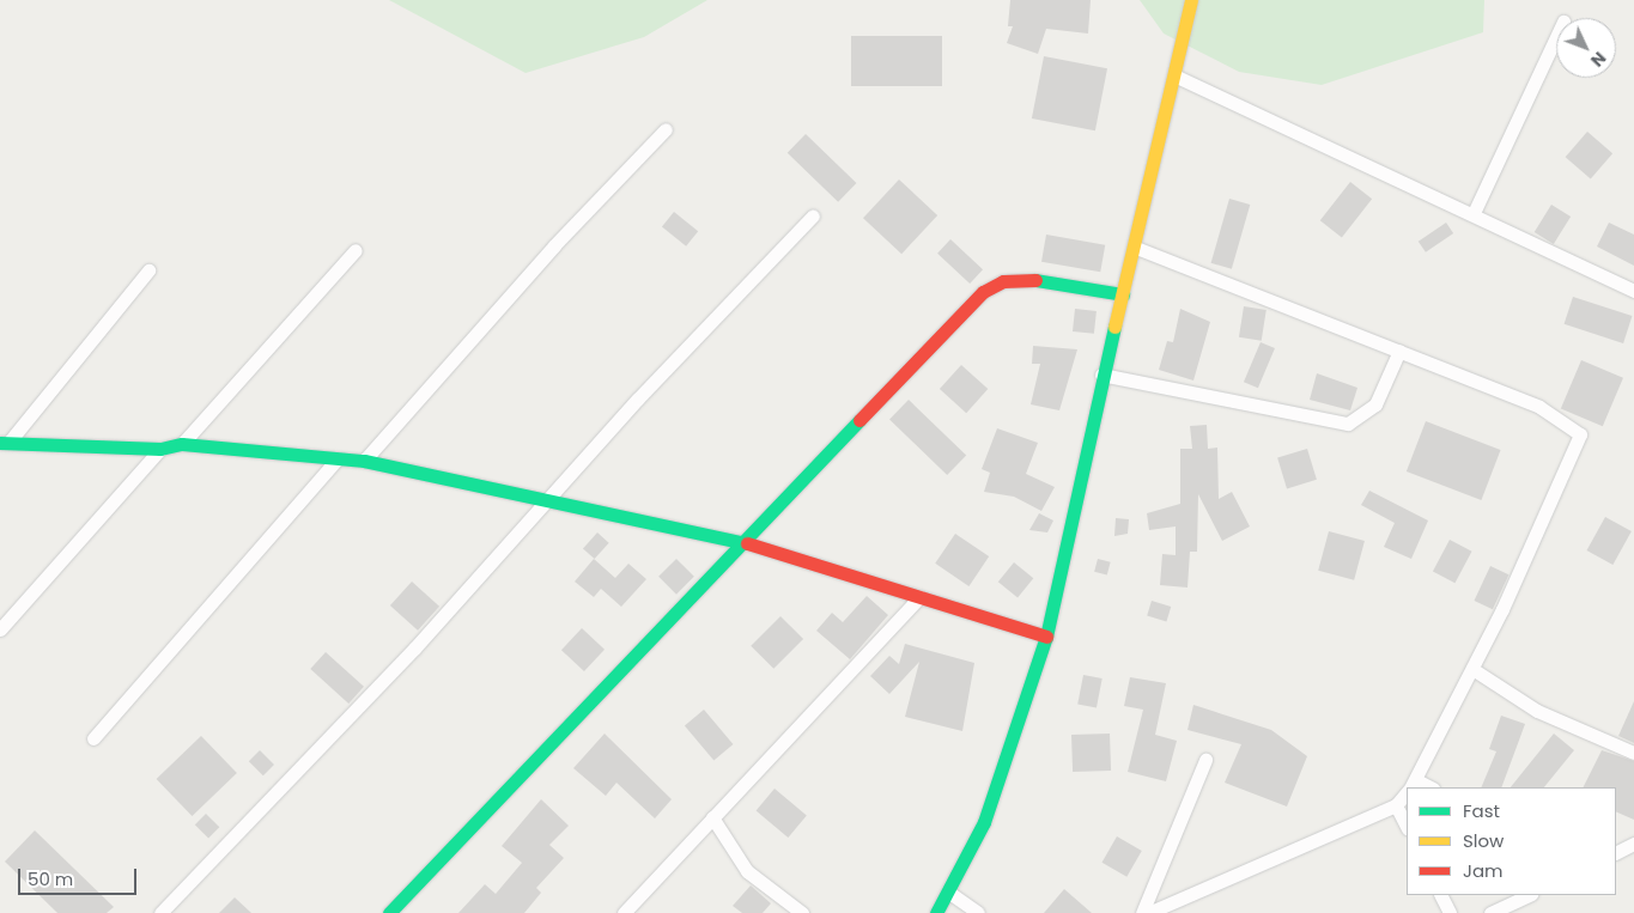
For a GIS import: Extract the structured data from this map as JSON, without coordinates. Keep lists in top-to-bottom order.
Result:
{
  "legend": ["Fast", "Slow", "Jam"],
  "scale_bar": "50 m",
  "north": "bottom right"
}
